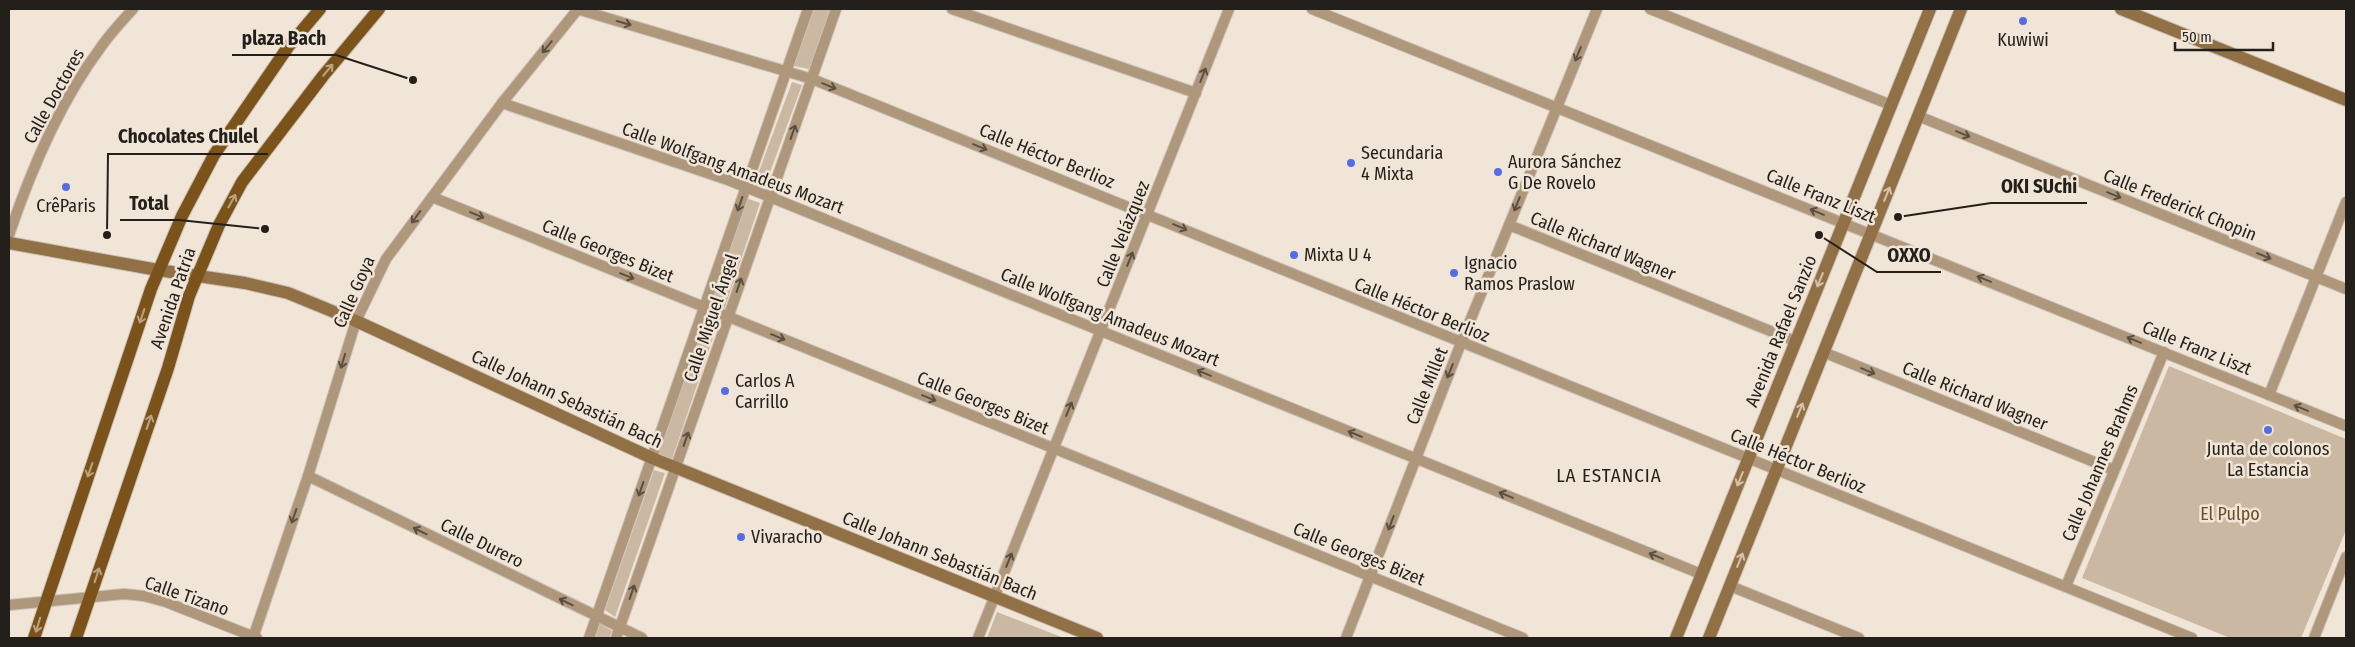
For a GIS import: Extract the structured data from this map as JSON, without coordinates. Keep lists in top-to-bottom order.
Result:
{
  "streets": {
    "main road": ["Avenida Patria"],
    "street": [
      "Calle Doctores",
      "Calle Héctor Berlioz",
      "Calle Wolfgang Amadeus Mozart",
      "Calle Franz Liszt",
      "Calle Frederick Chopin",
      "Calle Velázquez",
      "Calle Richard Wagner",
      "Calle Georges Bizet",
      "Calle Goya",
      "Calle Miguel Ángel",
      "Avenida Rafael Sanzio",
      "Calle Millet",
      "Calle Johann Sebastián Bach",
      "Calle Johannes Brahms",
      "Calle Durero",
      "Calle Tizano"
    ]
  },
  "crossings": [
    ["Calle Héctor Berlioz", "Calle Velázquez"],
    ["Calle Héctor Berlioz", "Calle Goya"],
    ["Calle Héctor Berlioz", "Calle Miguel Ángel"],
    ["Calle Héctor Berlioz", "Avenida Rafael Sanzio"],
    ["Calle Héctor Berlioz", "Calle Millet"],
    ["Calle Héctor Berlioz", "Calle Johannes Brahms"],
    ["Calle Wolfgang Amadeus Mozart", "Calle Velázquez"],
    ["Calle Wolfgang Amadeus Mozart", "Calle Goya"],
    ["Calle Wolfgang Amadeus Mozart", "Calle Miguel Ángel"],
    ["Calle Wolfgang Amadeus Mozart", "Avenida Rafael Sanzio"],
    ["Calle Wolfgang Amadeus Mozart", "Calle Millet"],
    ["Calle Franz Liszt", "Avenida Rafael Sanzio"],
    ["Calle Franz Liszt", "Calle Millet"],
    ["Calle Franz Liszt", "Calle Johannes Brahms"],
    ["Calle Velázquez", "Calle Georges Bizet"],
    ["Calle Velázquez", "Calle Johann Sebastián Bach"],
    ["Calle Richard Wagner", "Avenida Rafael Sanzio"],
    ["Calle Richard Wagner", "Calle Millet"],
    ["Calle Richard Wagner", "Calle Johannes Brahms"],
    ["Calle Georges Bizet", "Calle Goya"],
    ["Calle Georges Bizet", "Calle Miguel Ángel"],
    ["Calle Georges Bizet", "Calle Millet"],
    ["Calle Goya", "Calle Johann Sebastián Bach"],
    ["Calle Goya", "Calle Durero"],
    ["Calle Goya", "Calle Tizano"],
    ["Avenida Patria", "Calle Johann Sebastián Bach"],
    ["Avenida Patria", "Calle Tizano"],
    ["Calle Miguel Ángel", "Calle Johann Sebastián Bach"],
    ["Calle Miguel Ángel", "Calle Durero"]
  ],
  "one_way": [
    "Calle Héctor Berlioz",
    "Calle Wolfgang Amadeus Mozart",
    "Calle Franz Liszt",
    "Calle Frederick Chopin",
    "Calle Velázquez",
    "Calle Richard Wagner",
    "Calle Georges Bizet",
    "Calle Goya",
    "Calle Millet",
    "Calle Durero"
  ],
  "districts": ["LA ESTANCIA"],
  "parks": ["El Pulpo"],
  "places": [
    "Kuwiwi",
    "plaza Bach",
    "Secundaria 4 Mixta",
    "Aurora Sánchez G De Rovelo",
    "CrêParis",
    "OKI SUchi",
    "Total",
    "Chocolates Chulel",
    "OXXO",
    "Mixta U 4",
    "Ignacio Ramos Praslow",
    "Carlos A Carrillo",
    "Junta de colonos La Estancia",
    "Vivaracho"
  ],
  "scale_bar": "50 m"
}
